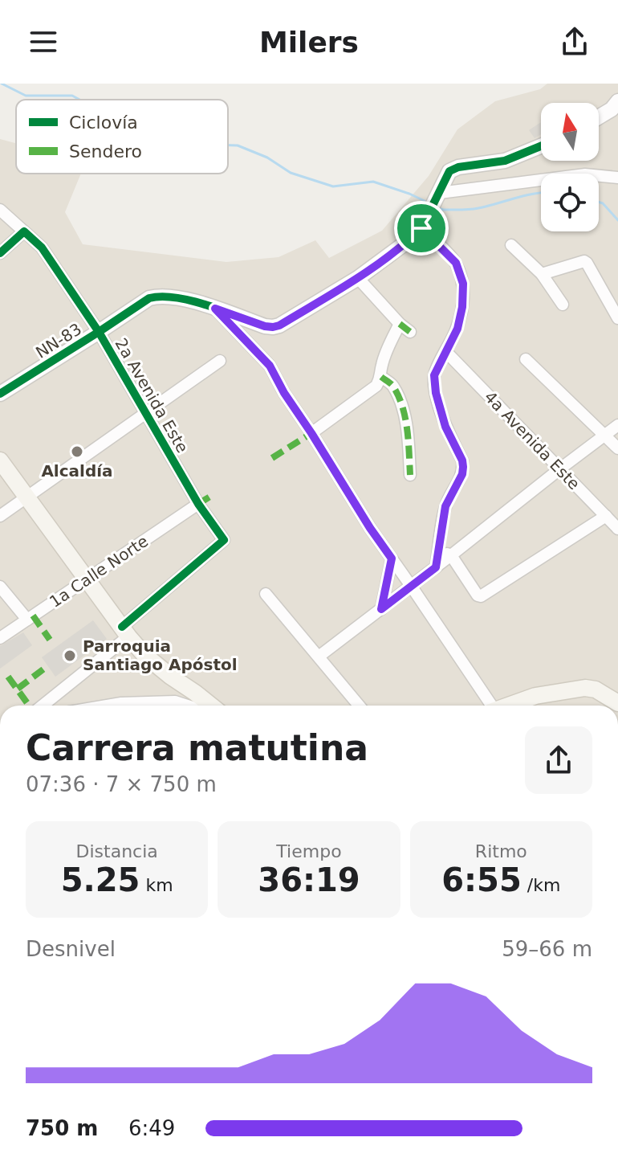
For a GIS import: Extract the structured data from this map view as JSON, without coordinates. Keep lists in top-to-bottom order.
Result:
{
  "streets": {
    "street": [
      "NN-83",
      "2a Avenida Este",
      "4a Avenida Este",
      "1a Calle Norte"
    ]
  },
  "crossings": [
    ["NN-83", "2a Avenida Este"],
    ["2a Avenida Este", "1a Calle Norte"]
  ],
  "places": ["Alcaldía", "Parroquia Santiago Apóstol"],
  "legend": ["Ciclovía", "Sendero"],
  "north": "top",
  "page": {
    "header": "Milers",
    "heading": ["Carrera matutina", "07:36 · 7 × 750 m"],
    "stats": [
      ["Distancia", "5.25 km"],
      ["Tiempo", "36:19"],
      ["Ritmo", "6:55 /km"]
    ],
    "chart": ["Desnivel", "59–66 m"],
    "list": [
      {
        "name": "750 m",
        "note": "6:49"
      }
    ]
  }
}
